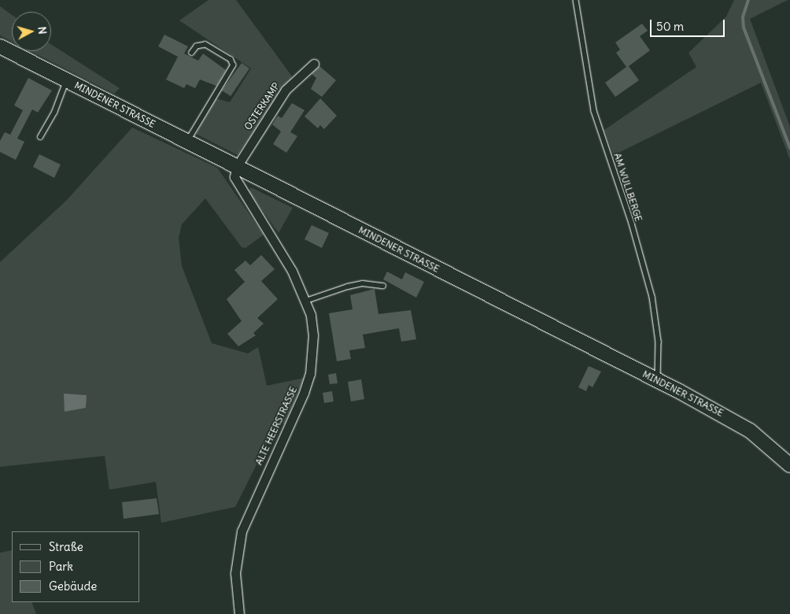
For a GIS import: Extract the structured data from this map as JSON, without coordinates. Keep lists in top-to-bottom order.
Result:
{
  "streets": {
    "main road": ["MINDENER STRASSE"],
    "street": ["OSTERKAMP", "ALTE HEERSTRASSE"],
    "lane": ["AM WULLBERGE"]
  },
  "crossings": [
    ["MINDENER STRASSE", "OSTERKAMP"],
    ["MINDENER STRASSE", "AM WULLBERGE"],
    ["MINDENER STRASSE", "ALTE HEERSTRASSE"],
    ["OSTERKAMP", "ALTE HEERSTRASSE"]
  ],
  "legend": ["Straße", "Park", "Gebäude"],
  "scale_bar": "50 m",
  "north": "right"
}
